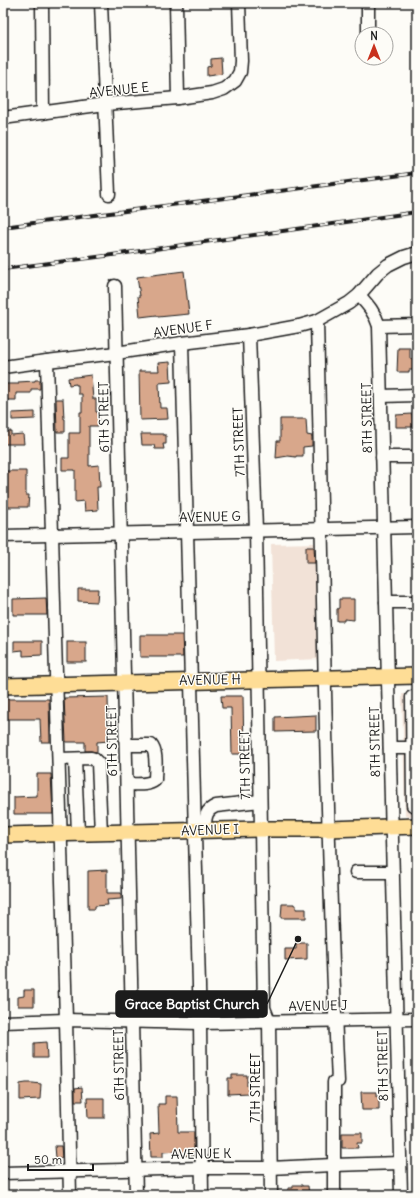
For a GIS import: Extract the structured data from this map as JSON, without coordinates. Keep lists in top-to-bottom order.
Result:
{
  "streets": {
    "main road": ["AVENUE H", "AVENUE I"],
    "street": [
      "AVENUE E",
      "AVENUE F",
      "6TH STREET",
      "8TH STREET",
      "7TH STREET",
      "AVENUE G",
      "AVENUE J",
      "AVENUE K"
    ]
  },
  "crossings": [
    ["AVENUE F", "6TH STREET"],
    ["AVENUE F", "8TH STREET"],
    ["AVENUE F", "7TH STREET"],
    ["6TH STREET", "AVENUE G"],
    ["6TH STREET", "AVENUE H"],
    ["6TH STREET", "AVENUE I"],
    ["6TH STREET", "AVENUE J"],
    ["6TH STREET", "AVENUE K"],
    ["8TH STREET", "AVENUE G"],
    ["8TH STREET", "AVENUE H"],
    ["8TH STREET", "AVENUE I"],
    ["8TH STREET", "AVENUE J"],
    ["8TH STREET", "AVENUE K"],
    ["7TH STREET", "AVENUE G"],
    ["7TH STREET", "AVENUE H"],
    ["7TH STREET", "AVENUE I"],
    ["7TH STREET", "AVENUE J"],
    ["7TH STREET", "AVENUE K"]
  ],
  "places": ["Grace Baptist Church"],
  "scale_bar": "50 m",
  "north": "top"
}
